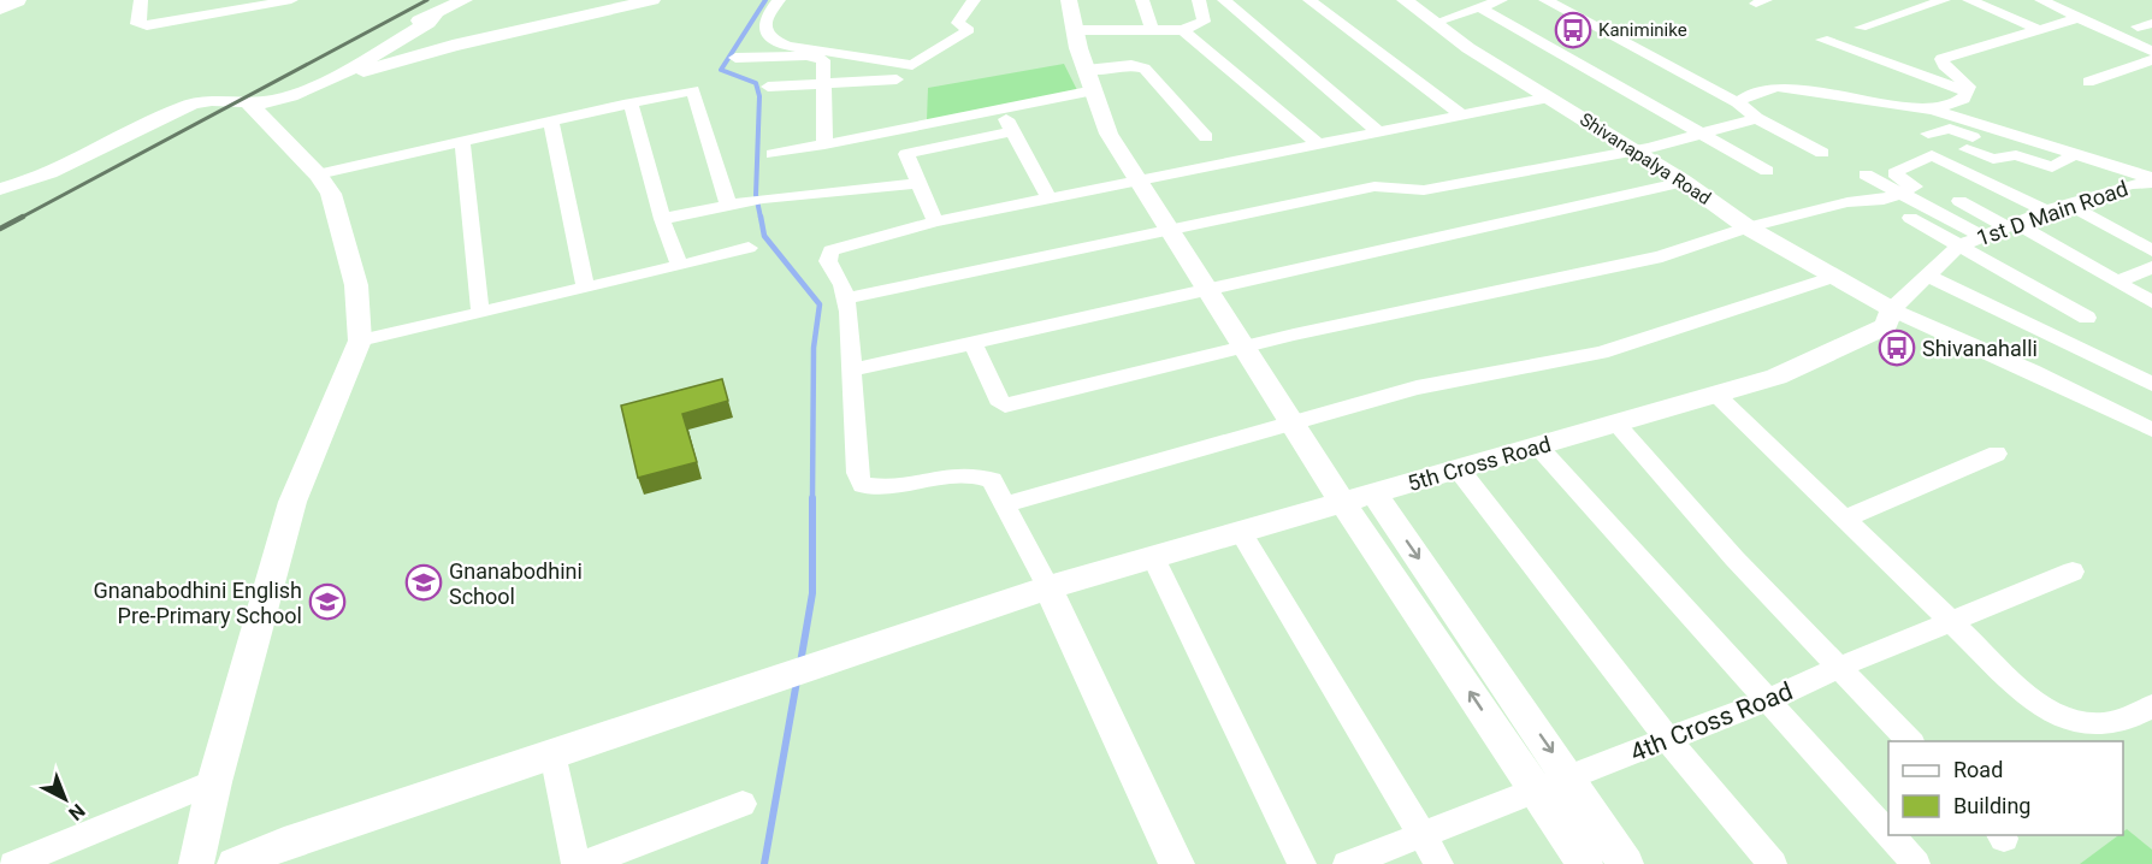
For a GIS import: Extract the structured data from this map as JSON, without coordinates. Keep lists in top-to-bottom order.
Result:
{
  "streets": {
    "street": [
      "Shivanapalya Road",
      "1st D Main Road",
      "5th Cross Road",
      "4th Cross Road"
    ]
  },
  "crossings": [
    ["Shivanapalya Road", "1st D Main Road"],
    ["Shivanapalya Road", "5th Cross Road"],
    ["1st D Main Road", "5th Cross Road"]
  ],
  "places": {
    "bus stop": ["Kaniminike", "Shivanahalli"],
    "school or university": ["Gnanabodhini School", "Gnanabodhini English Pre-Primary School"]
  },
  "legend": ["Road", "Building"],
  "north": "bottom right"
}
